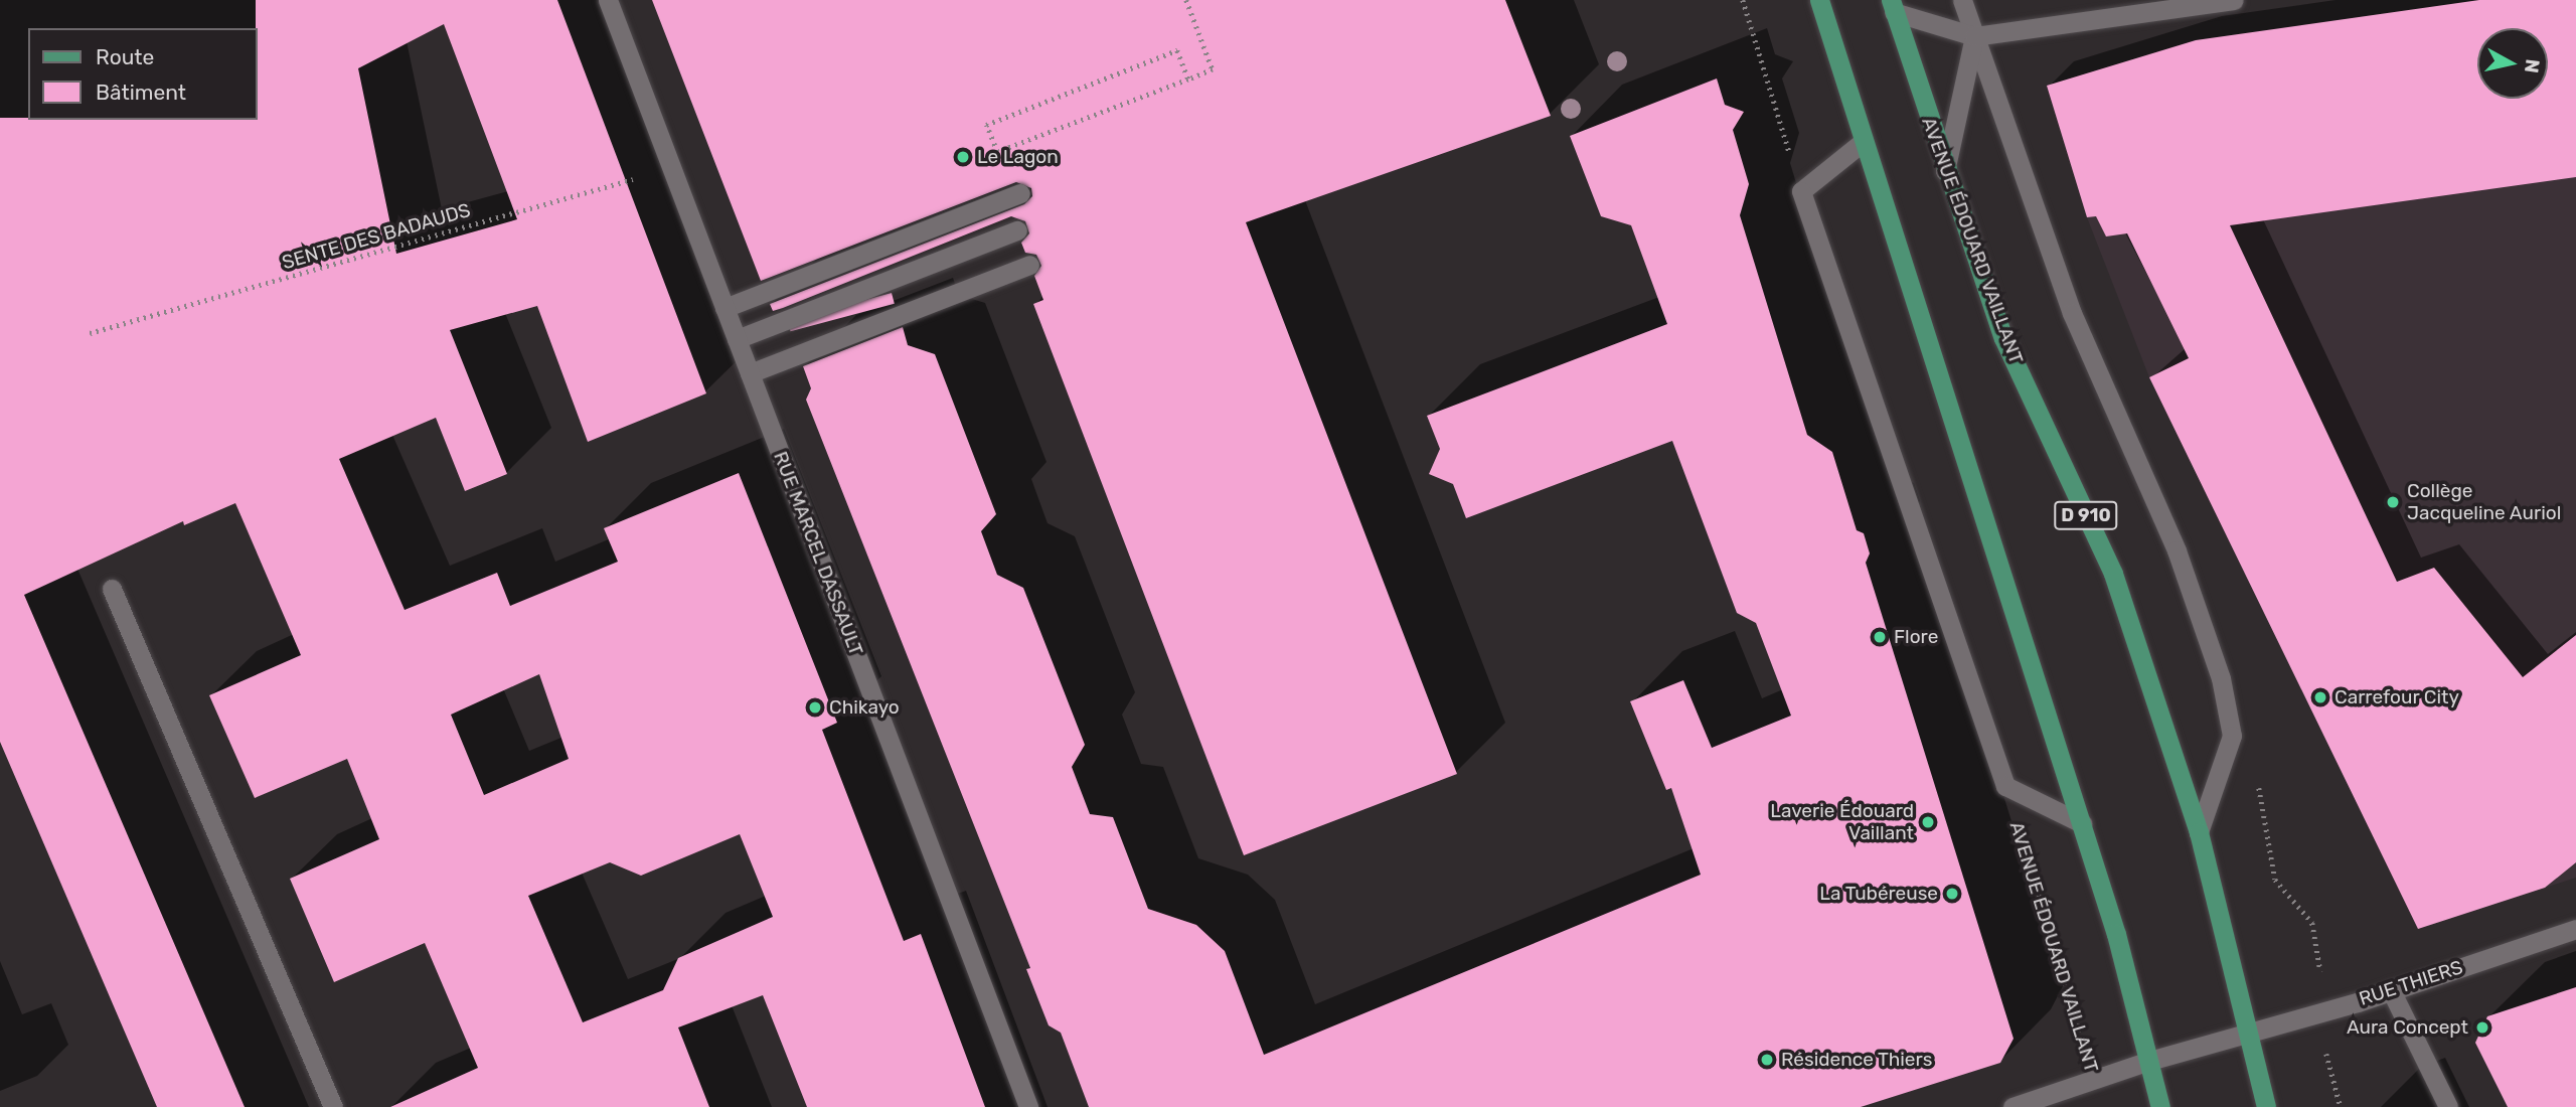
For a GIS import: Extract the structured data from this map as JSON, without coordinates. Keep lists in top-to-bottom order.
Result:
{
  "streets": {
    "main road": ["AVENUE ÉDOUARD VAILLANT", "D 910"],
    "street": ["RUE MARCEL DASSAULT", "RUE THIERS"],
    "path": ["SENTE DES BADAUDS"]
  },
  "crossings": [
    ["SENTE DES BADAUDS", "RUE MARCEL DASSAULT"],
    ["AVENUE ÉDOUARD VAILLANT", "RUE THIERS"]
  ],
  "places": [
    "Le Lagon",
    "Collège Jacqueline Auriol",
    "Flore",
    "Carrefour City",
    "Chikayo",
    "Laverie Édouard Vaillant",
    "La Tubéreuse",
    "Aura Concept",
    "Résidence Thiers"
  ],
  "legend": ["Route", "Bâtiment"],
  "north": "right"
}
